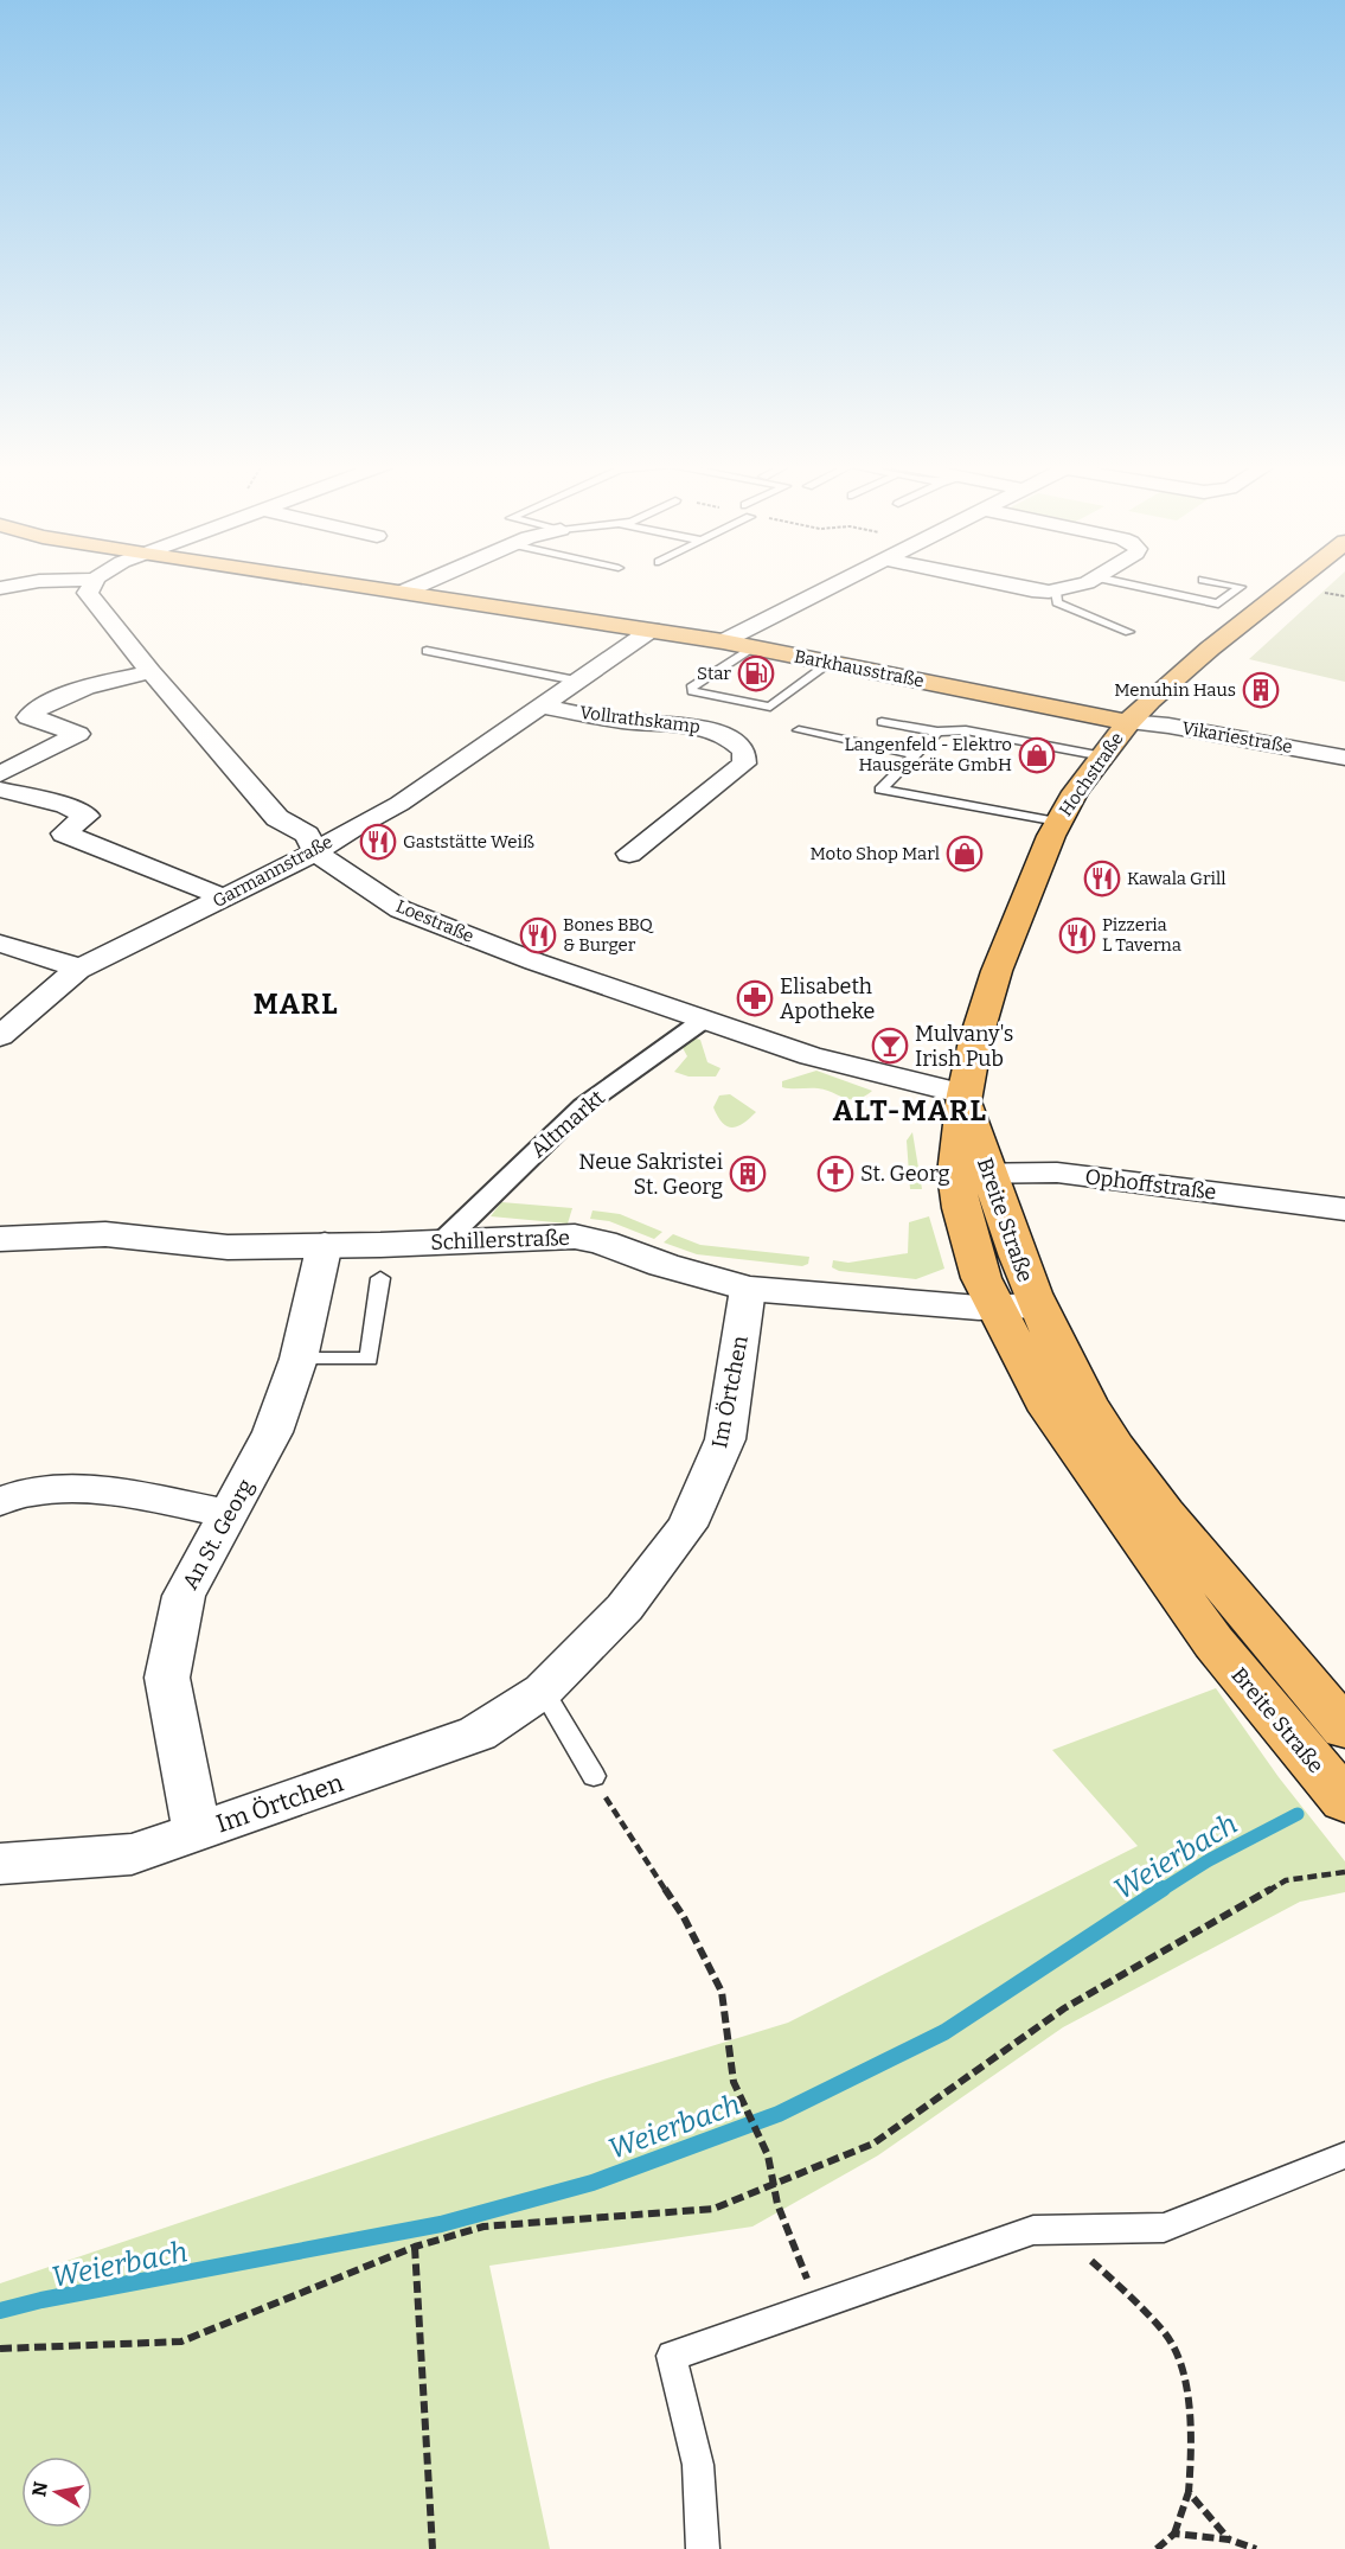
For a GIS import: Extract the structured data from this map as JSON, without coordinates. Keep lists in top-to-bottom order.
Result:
{
  "streets": {
    "main road": ["Barkhausstraße", "Hochstraße", "Breite Straße"],
    "street": [
      "Vollrathskamp",
      "Vikariestraße",
      "Garmannstraße",
      "Loestraße",
      "Altmarkt",
      "Ophoffstraße",
      "Schillerstraße",
      "Im Örtchen",
      "An St. Georg"
    ]
  },
  "crossings": [
    ["Barkhausstraße", "Vikariestraße"],
    ["Barkhausstraße", "Hochstraße"],
    ["Barkhausstraße", "Garmannstraße"],
    ["Vollrathskamp", "Garmannstraße"],
    ["Vikariestraße", "Hochstraße"],
    ["Hochstraße", "Loestraße"],
    ["Hochstraße", "Breite Straße"],
    ["Garmannstraße", "Loestraße"],
    ["Loestraße", "Altmarkt"],
    ["Loestraße", "Breite Straße"],
    ["Altmarkt", "Schillerstraße"],
    ["Ophoffstraße", "Breite Straße"],
    ["Breite Straße", "Schillerstraße"],
    ["Schillerstraße", "Im Örtchen"],
    ["Schillerstraße", "An St. Georg"],
    ["Im Örtchen", "An St. Georg"]
  ],
  "districts": ["MARL", "ALT-MARL"],
  "water": ["Weierbach"],
  "places": {
    "fuel station": ["Star"],
    "building": ["Menuhin Haus", "Neue Sakristei St. Georg"],
    "shop": ["Langenfeld - Elektro Hausgeräte GmbH", "Moto Shop Marl"],
    "restaurant": [
      "Gaststätte Weiß",
      "Kawala Grill",
      "Bones BBQ & Burger",
      "Pizzeria L Taverna"
    ],
    "pharmacy": ["Elisabeth Apotheke"],
    "bar": ["Mulvany's Irish Pub"],
    "church": ["St. Georg"]
  },
  "north": "left"
}
